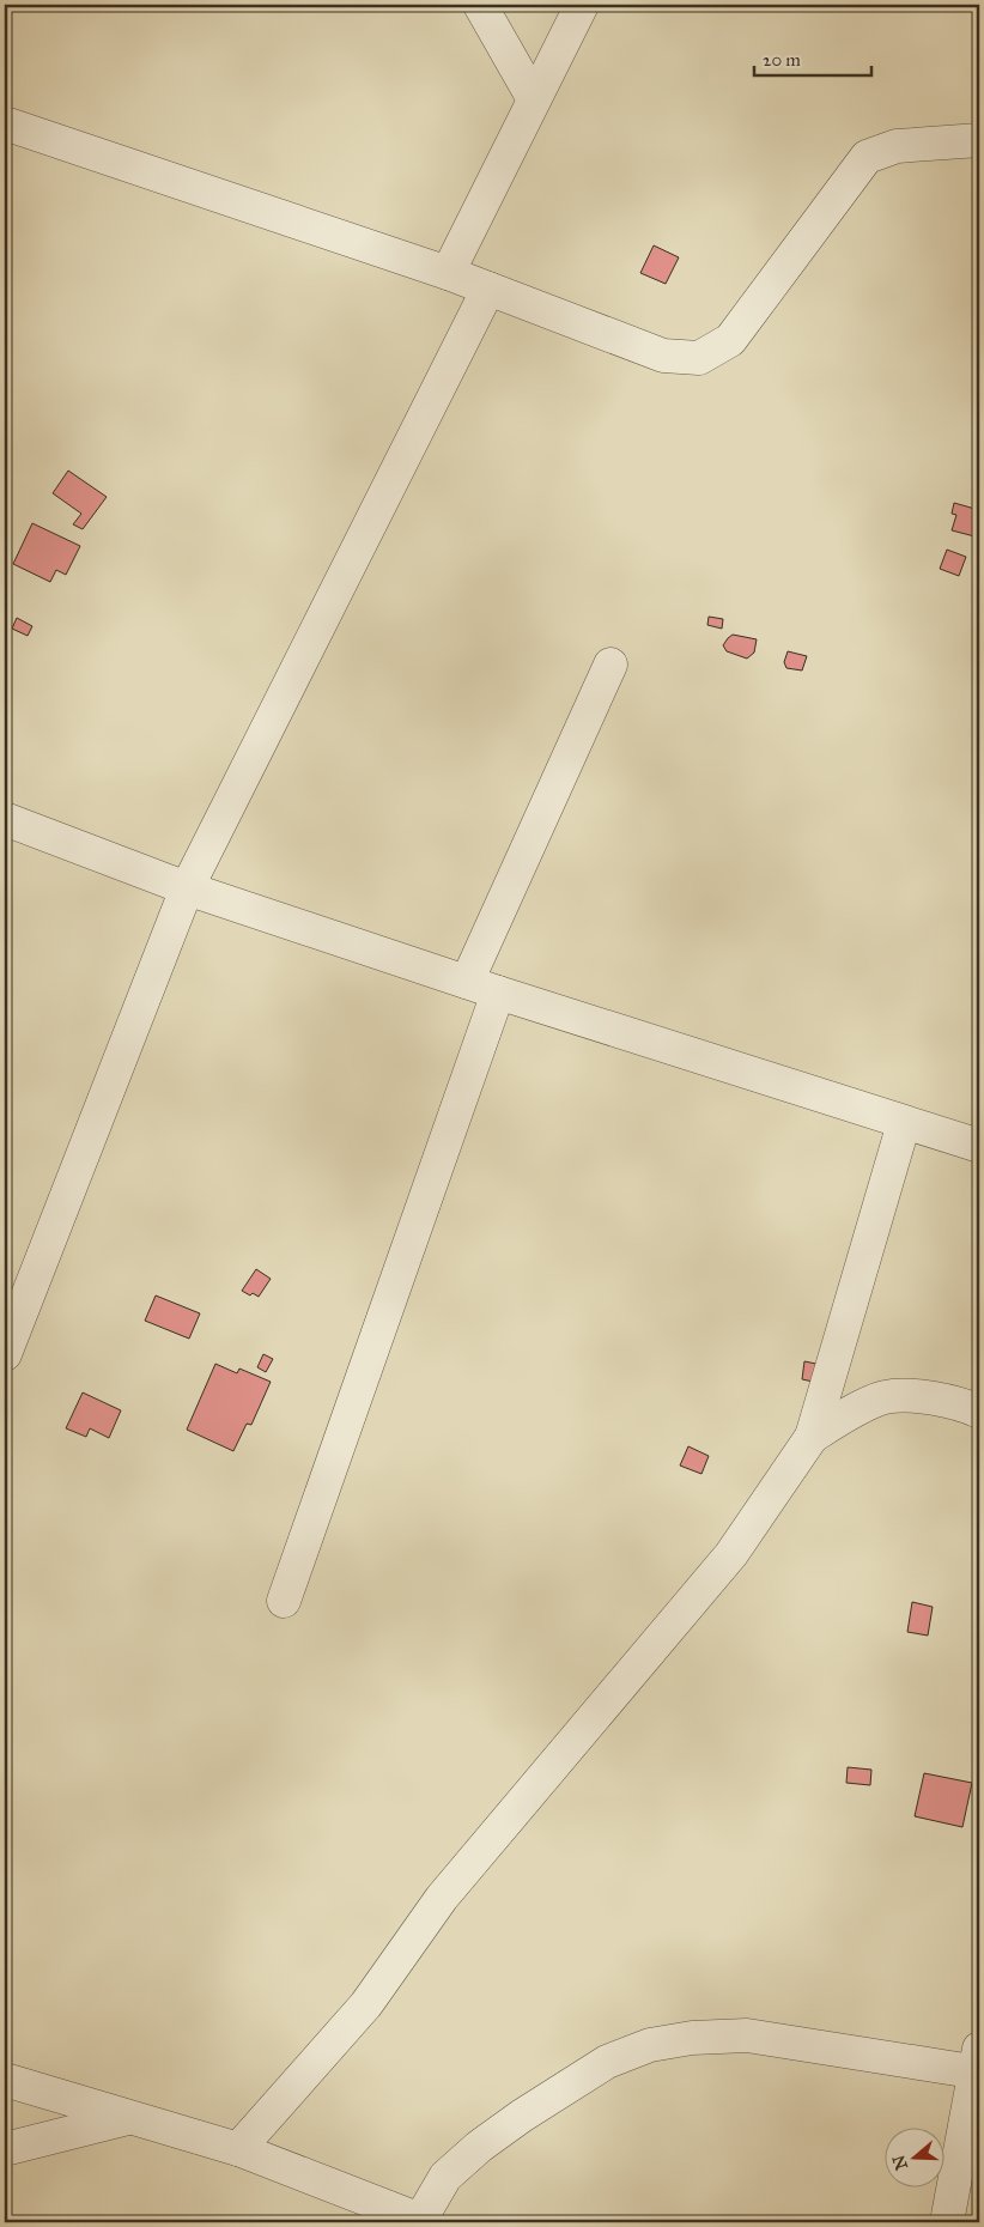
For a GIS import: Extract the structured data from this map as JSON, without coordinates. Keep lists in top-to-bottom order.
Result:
{
  "scale_bar": "20 m",
  "north": "left"
}
